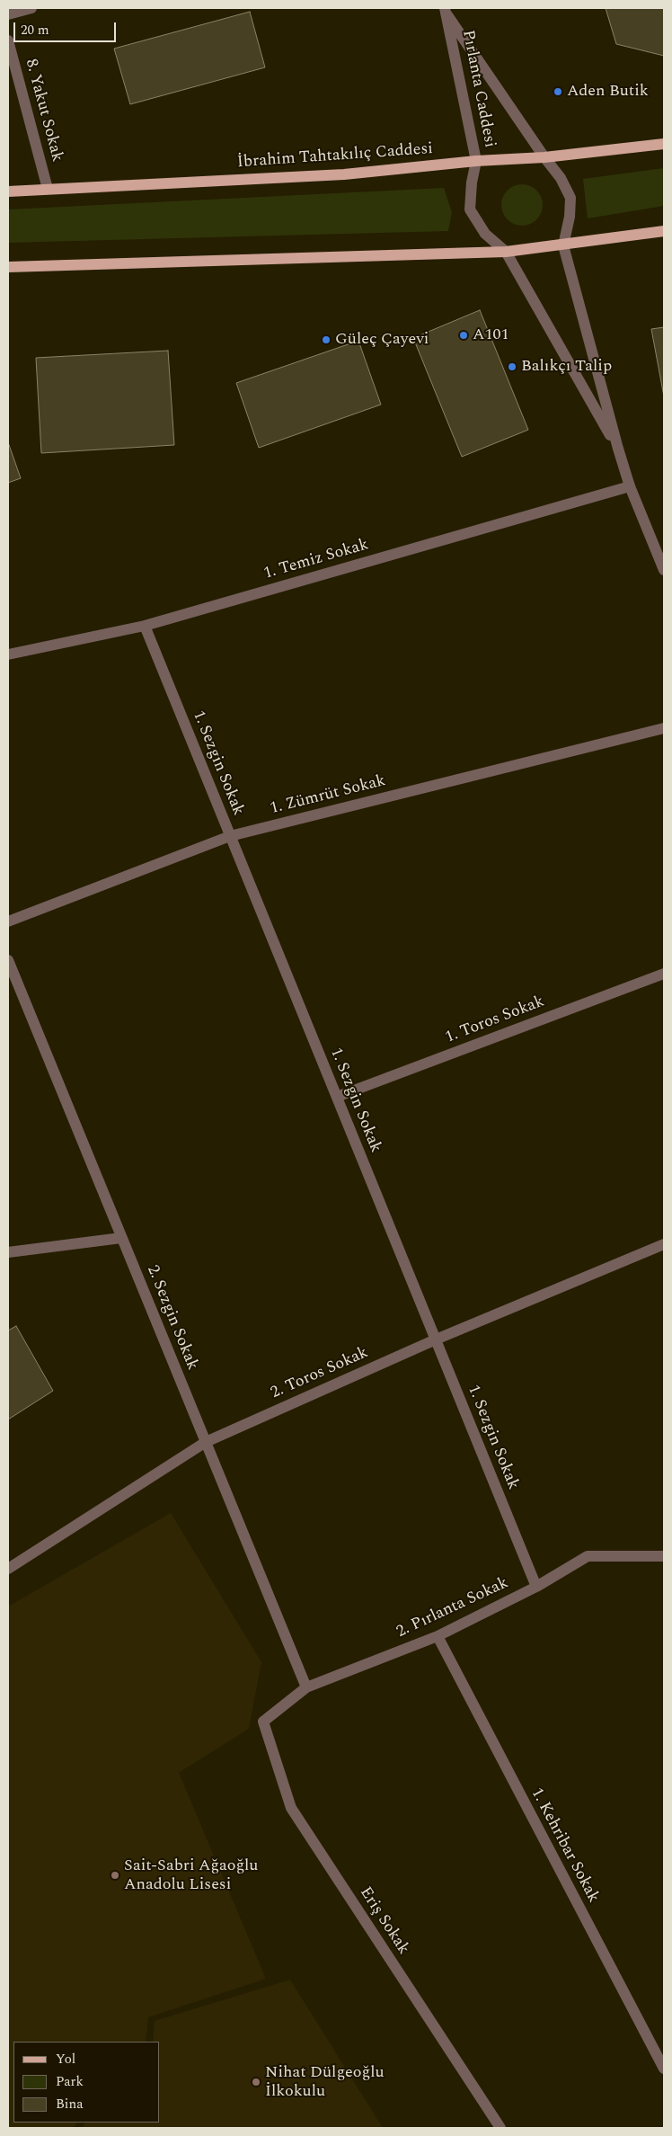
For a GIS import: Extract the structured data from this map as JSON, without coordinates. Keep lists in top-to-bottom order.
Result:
{
  "streets": {
    "main road": ["İbrahim Tahtakılıç Caddesi"],
    "street": [
      "Pırlanta Caddesi",
      "8. Yakut Sokak",
      "1. Temiz Sokak",
      "1. Sezgin Sokak",
      "1. Zümrüt Sokak",
      "1. Toros Sokak",
      "2. Sezgin Sokak",
      "2. Toros Sokak",
      "2. Pırlanta Sokak",
      "1. Kehribar Sokak",
      "Eriş Sokak"
    ]
  },
  "crossings": [
    ["Pırlanta Caddesi", "İbrahim Tahtakılıç Caddesi"],
    ["Pırlanta Caddesi", "1. Temiz Sokak"],
    ["8. Yakut Sokak", "İbrahim Tahtakılıç Caddesi"],
    ["1. Temiz Sokak", "1. Sezgin Sokak"],
    ["1. Sezgin Sokak", "1. Zümrüt Sokak"],
    ["1. Sezgin Sokak", "1. Toros Sokak"],
    ["1. Sezgin Sokak", "2. Toros Sokak"],
    ["1. Sezgin Sokak", "2. Pırlanta Sokak"],
    ["2. Sezgin Sokak", "2. Toros Sokak"],
    ["2. Sezgin Sokak", "2. Pırlanta Sokak"],
    ["2. Pırlanta Sokak", "1. Kehribar Sokak"],
    ["2. Pırlanta Sokak", "Eriş Sokak"]
  ],
  "places": [
    "Aden Butik",
    "A101",
    "Güleç Çayevi",
    "Balıkçı Talip",
    "Sait-Sabri Ağaoğlu Anadolu Lisesi",
    "Nihat Dülgeoğlu İlkokulu"
  ],
  "legend": ["Yol", "Park", "Bina"],
  "scale_bar": "20 m"
}
